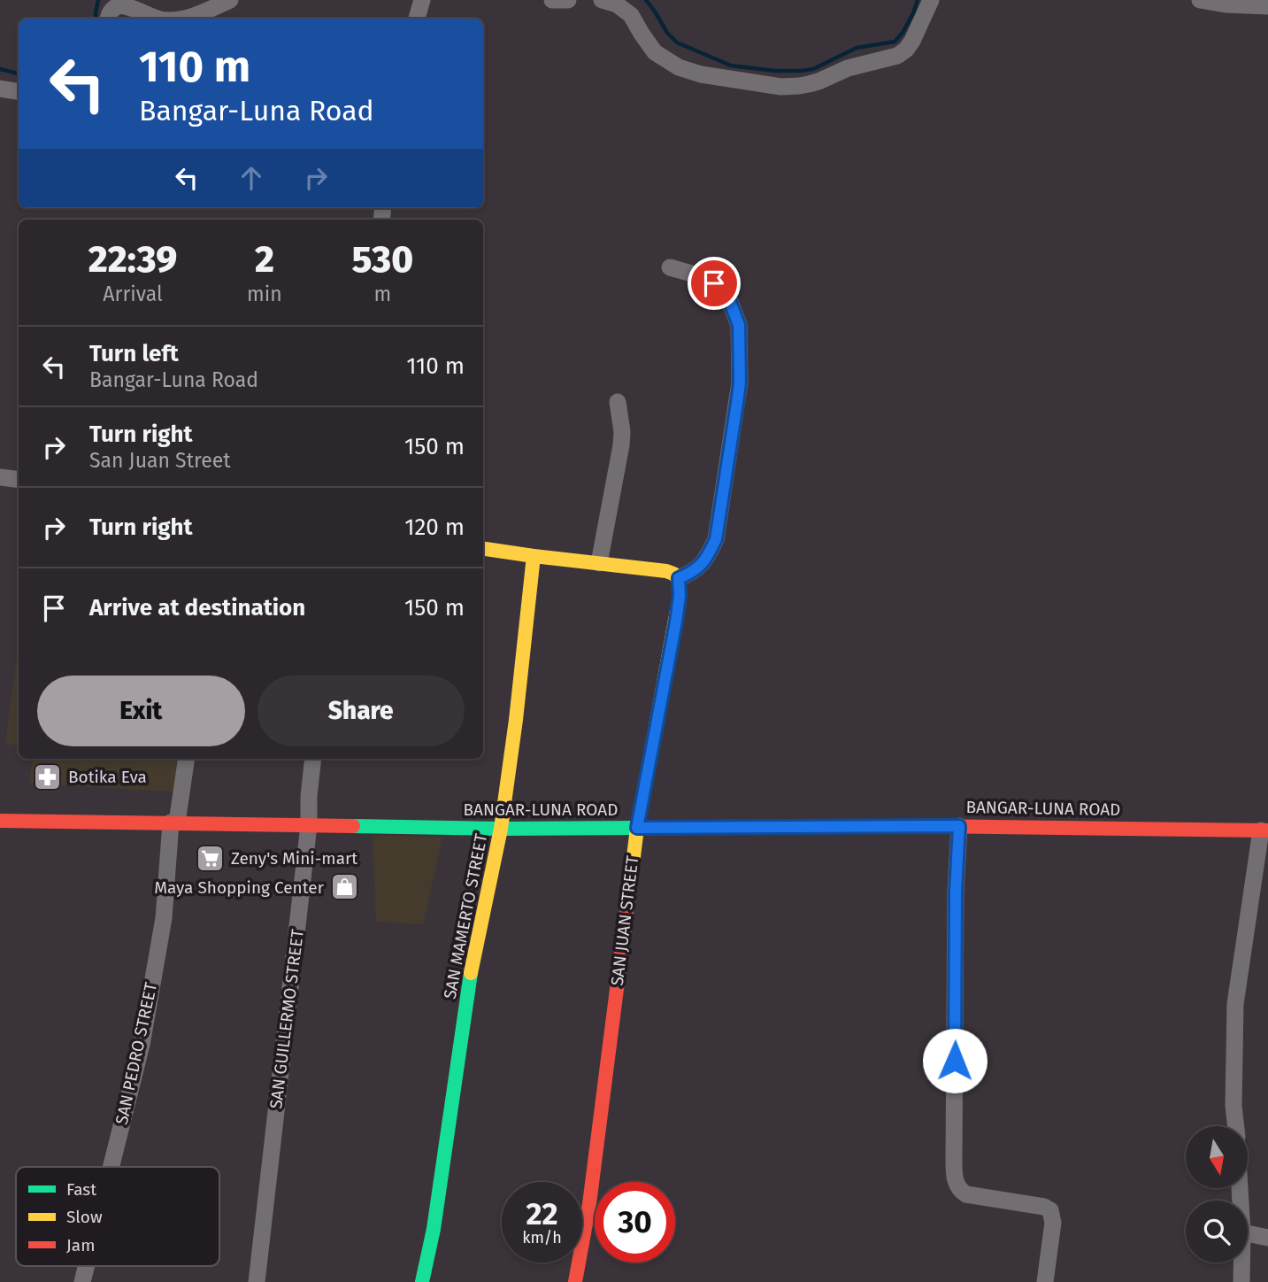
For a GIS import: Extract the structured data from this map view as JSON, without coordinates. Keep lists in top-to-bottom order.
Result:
{
  "streets": {
    "street": [
      "BANGAR-LUNA ROAD",
      "SAN MAMERTO STREET",
      "SAN JUAN STREET",
      "SAN GUILLERMO STREET",
      "SAN PEDRO STREET"
    ]
  },
  "crossings": [
    ["BANGAR-LUNA ROAD", "SAN MAMERTO STREET"],
    ["BANGAR-LUNA ROAD", "SAN JUAN STREET"],
    ["BANGAR-LUNA ROAD", "SAN GUILLERMO STREET"],
    ["BANGAR-LUNA ROAD", "SAN PEDRO STREET"]
  ],
  "places": {
    "pharmacy": ["Botika Eva"],
    "supermarket": ["Zeny's Mini-mart"],
    "shop": ["Maya Shopping Center"]
  },
  "legend": ["Fast", "Slow", "Jam"],
  "north": "bottom",
  "page": {
    "turn": ["110 m", "Bangar-Luna Road"],
    "eta": [
      "22:39",
      "Arrival",
      "2",
      "min",
      "530",
      "m"
    ],
    "list": [
      {
        "name": "Turn left",
        "note": "Bangar-Luna Road",
        "value": "110 m"
      },
      {
        "name": "Turn right",
        "note": "San Juan Street",
        "value": "150 m"
      },
      {
        "name": "Turn right",
        "value": "120 m"
      },
      {
        "name": "Arrive at destination",
        "value": "150 m"
      }
    ],
    "buttons": ["Exit", "Share"],
    "speed": "22 km/h",
    "limit": "30"
  }
}
